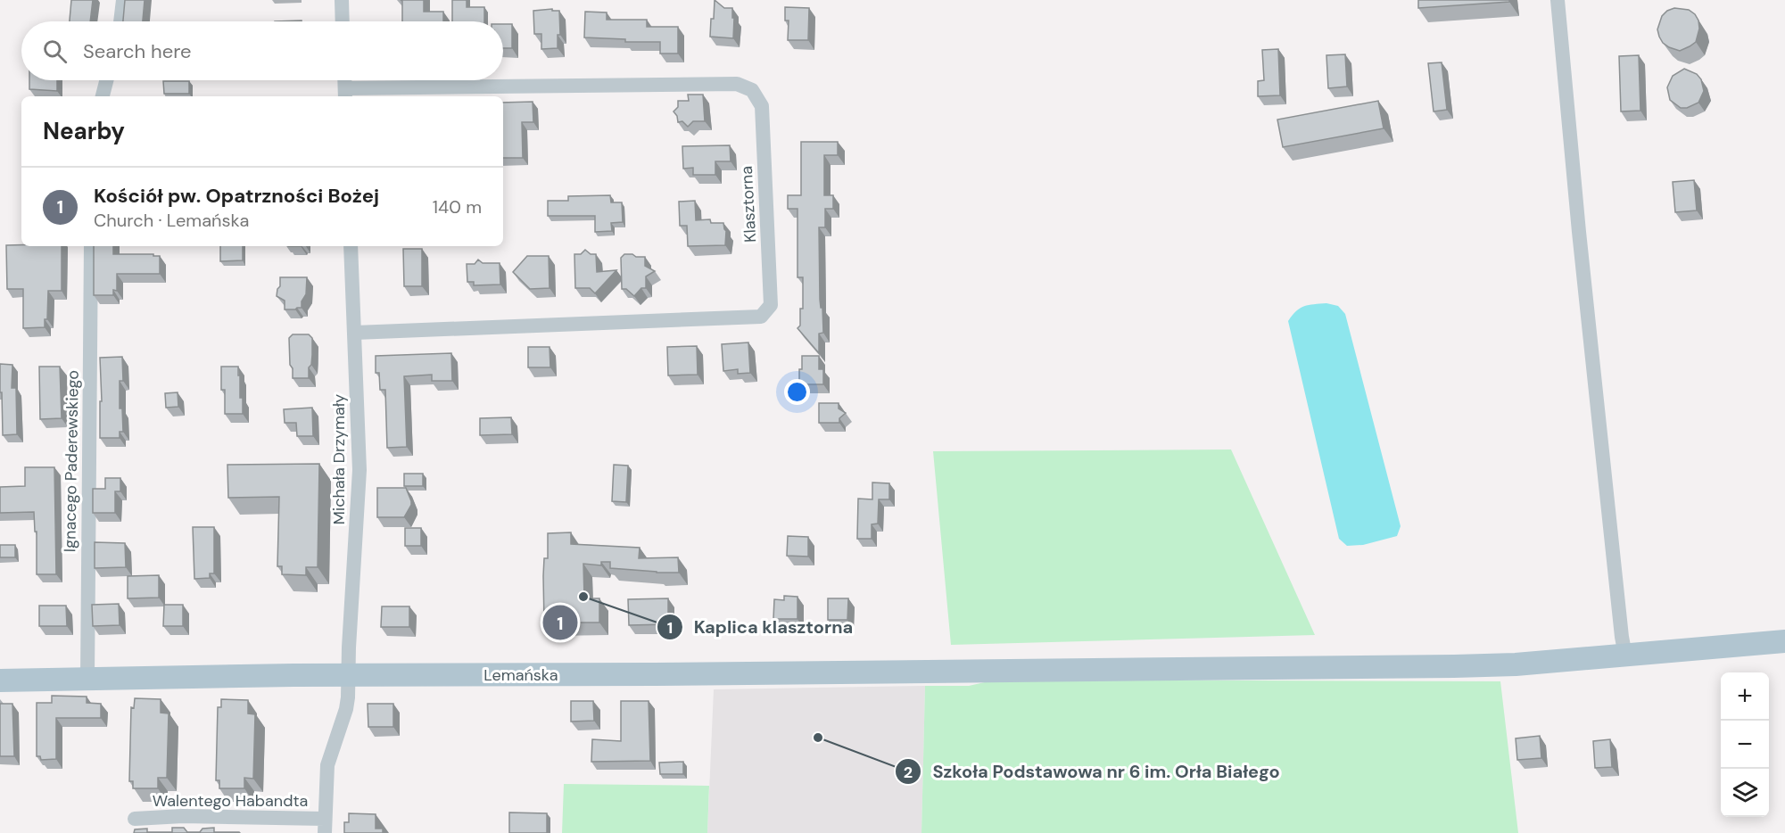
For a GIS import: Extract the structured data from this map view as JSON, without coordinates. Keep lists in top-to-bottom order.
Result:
{
  "streets": {
    "main road": ["Lemańska"],
    "street": [
      "Klasztorna",
      "Michała Drzymały",
      "Ignacego Paderewskiego",
      "Walentego Habandta"
    ]
  },
  "crossings": [
    ["Klasztorna", "Michała Drzymały"],
    ["Michała Drzymały", "Lemańska"],
    ["Michała Drzymały", "Walentego Habandta"],
    ["Ignacego Paderewskiego", "Lemańska"]
  ],
  "places": ["Kaplica klasztorna", "Szkoła Podstawowa nr 6 im. Orła Białego"],
  "page": {
    "search": "Search here",
    "heading": "Nearby",
    "list": [
      {
        "mark": "1",
        "name": "Kościół pw. Opatrzności Bożej",
        "note": "Church · Lemańska",
        "value": "140 m"
      }
    ],
    "pins": "1",
    "map_buttons": ["+", "−"]
  }
}
